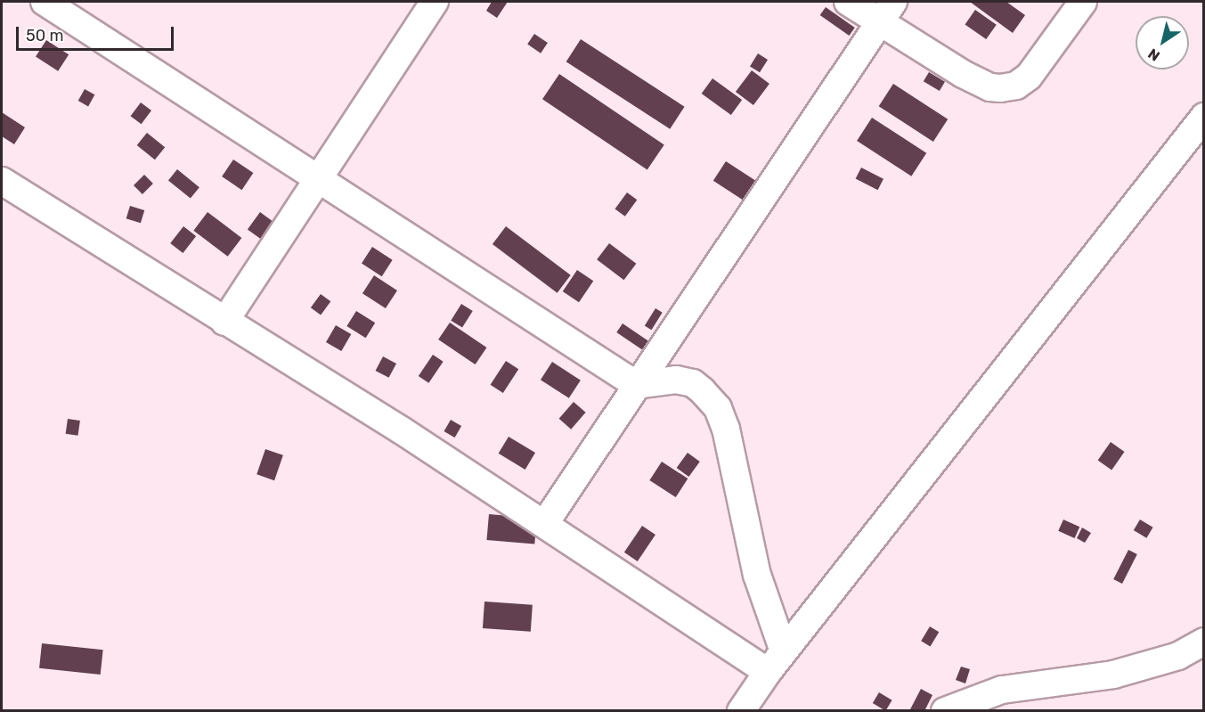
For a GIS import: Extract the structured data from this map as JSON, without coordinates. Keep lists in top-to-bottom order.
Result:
{
  "scale_bar": "50 m",
  "north": "bottom left"
}
